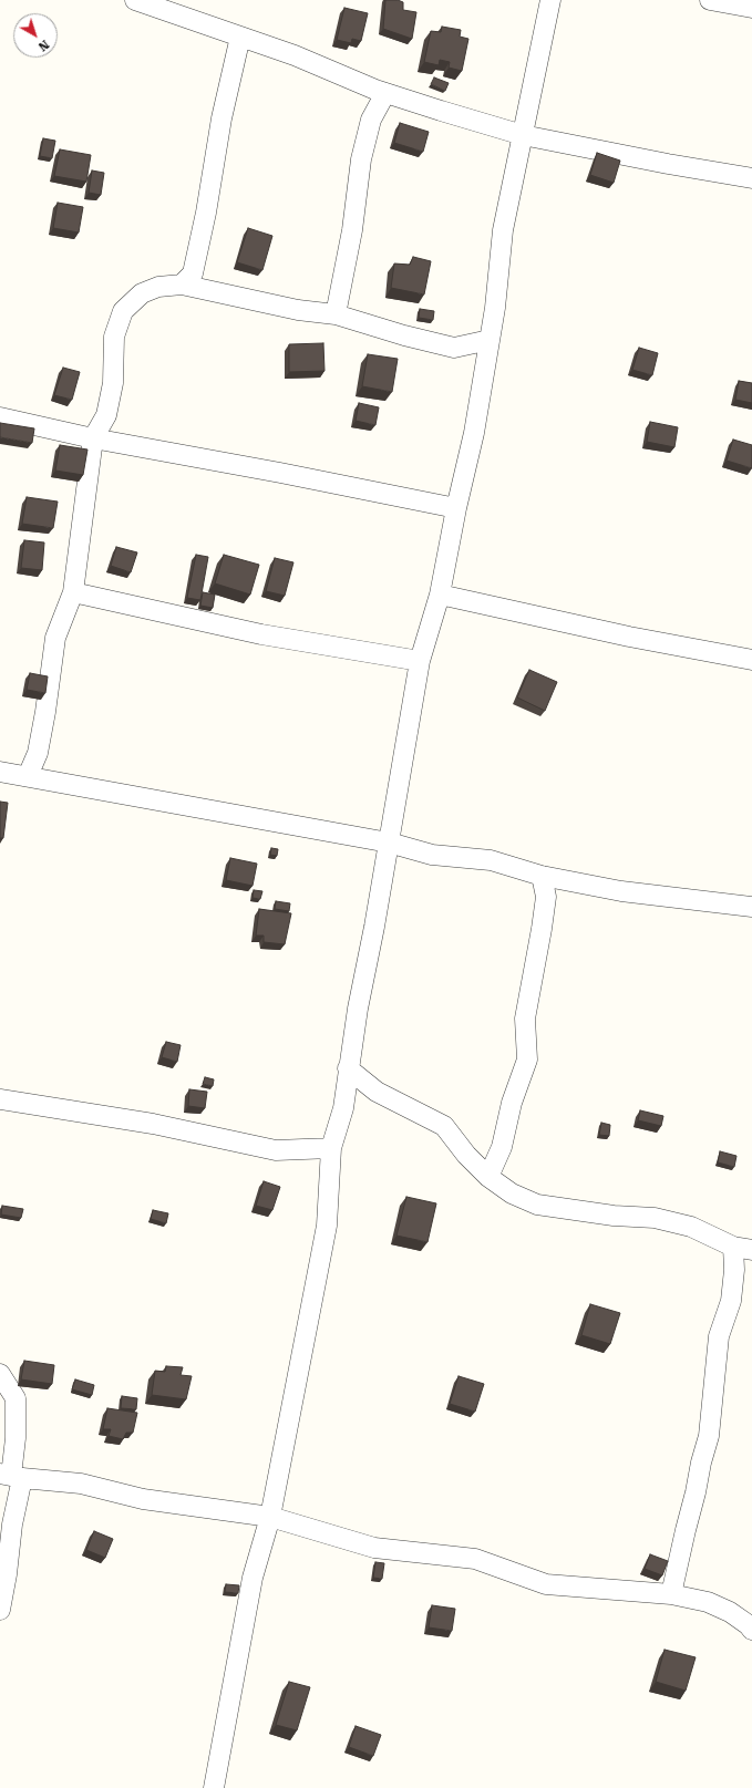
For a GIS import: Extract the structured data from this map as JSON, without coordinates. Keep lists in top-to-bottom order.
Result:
{
  "north": "bottom right"
}
